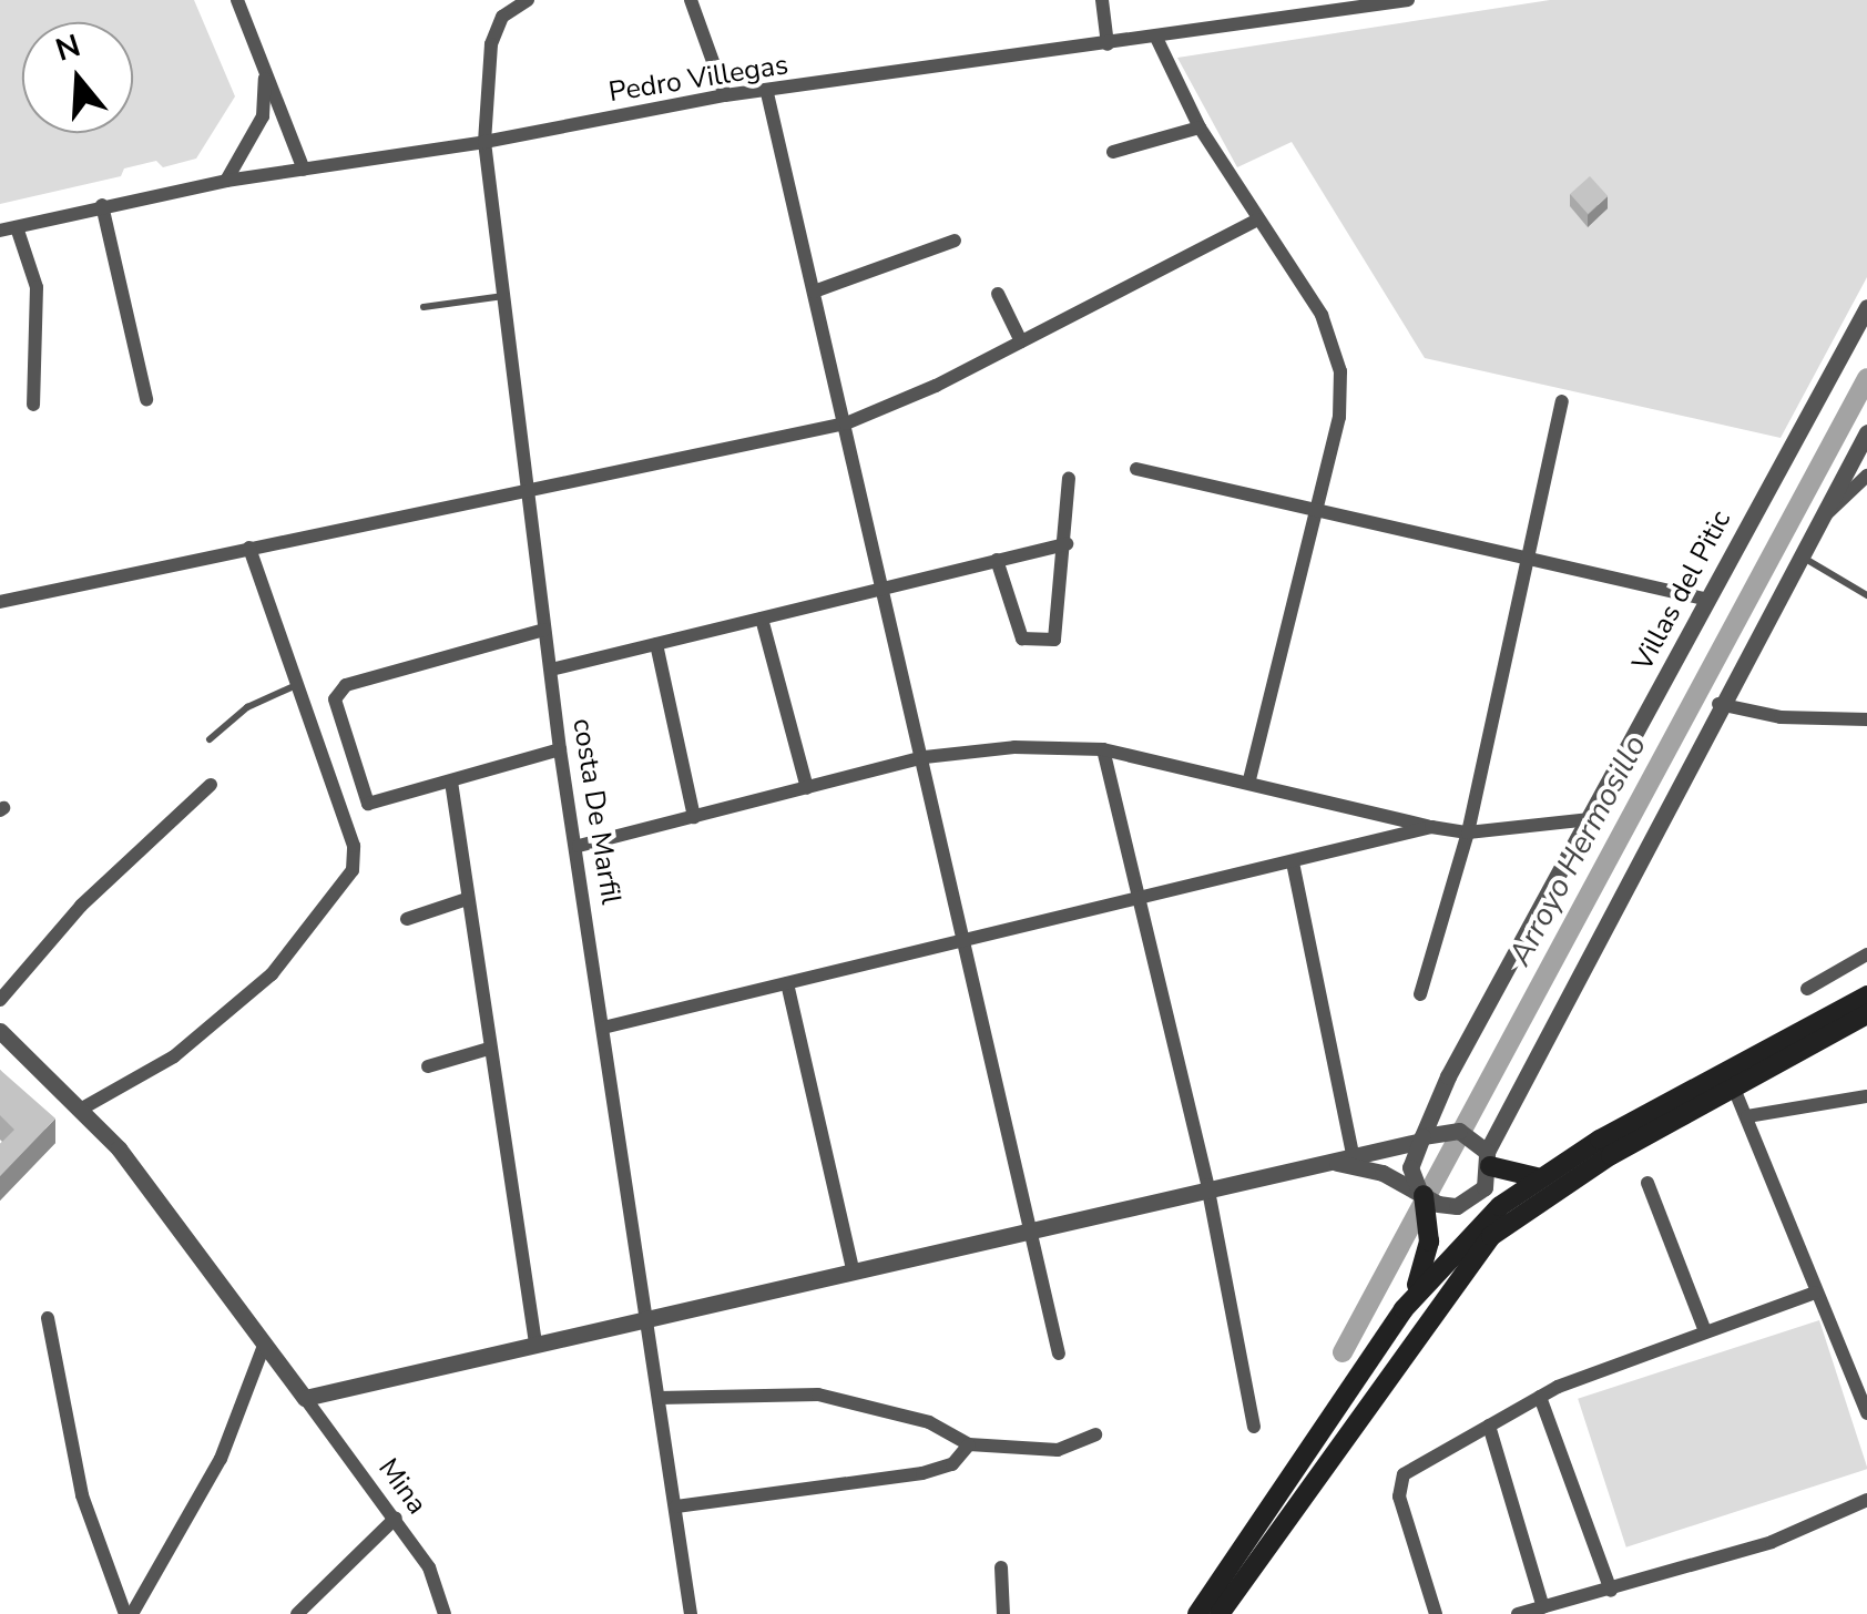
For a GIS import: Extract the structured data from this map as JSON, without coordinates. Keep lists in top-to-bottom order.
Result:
{
  "streets": {
    "street": [
      "Pedro Villegas",
      "Villas del Pitic",
      "costa De Marfil",
      "Mina"
    ]
  },
  "crossings": [
    ["Pedro Villegas", "costa De Marfil"]
  ],
  "water": ["Arroyo Hermosillo"],
  "north": "top"
}
